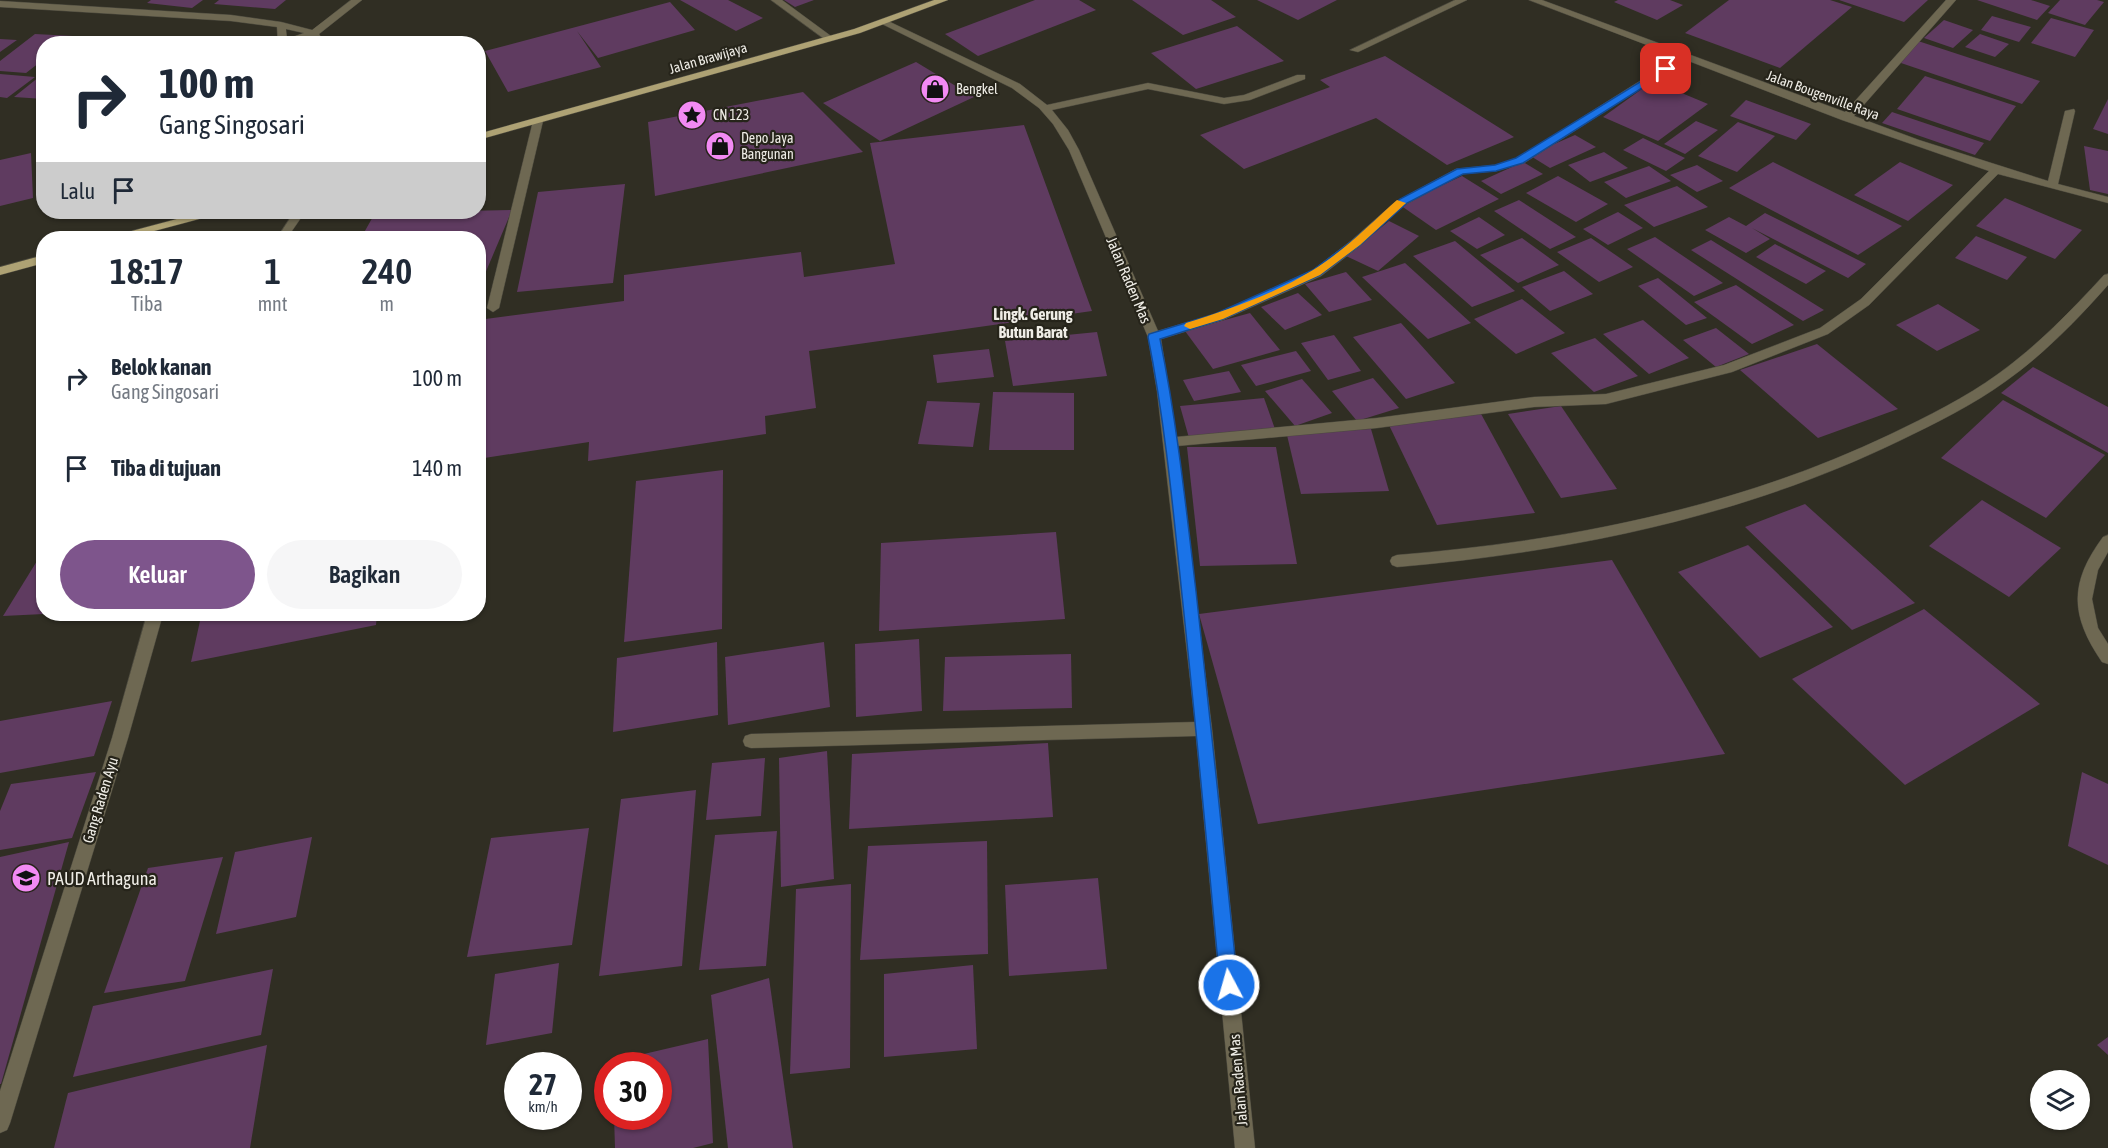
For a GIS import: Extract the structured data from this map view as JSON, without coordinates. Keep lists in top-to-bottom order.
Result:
{
  "streets": {
    "main road": ["Jalan Brawijaya"],
    "street": ["Jalan Bougenville Raya", "Jalan Raden Mas", "Gang Raden Ayu"]
  },
  "crossings": [
    ["Jalan Brawijaya", "Jalan Raden Mas"]
  ],
  "districts": ["Lingk. Gerung Butun Barat"],
  "places": {
    "shop": ["Bengkel", "Depo Jaya Bangunan"],
    "place": ["CN 123"],
    "school or university": ["PAUD Arthaguna"]
  },
  "page": {
    "turn": ["100 m", "Gang Singosari"],
    "then": "Lalu",
    "eta": [
      "18:17",
      "Tiba",
      "1",
      "mnt",
      "240",
      "m"
    ],
    "list": [
      {
        "name": "Belok kanan",
        "note": "Gang Singosari",
        "value": "100 m"
      },
      {
        "name": "Tiba di tujuan",
        "value": "140 m"
      }
    ],
    "buttons": ["Keluar", "Bagikan"],
    "speed": "27 km/h",
    "limit": "30"
  }
}
